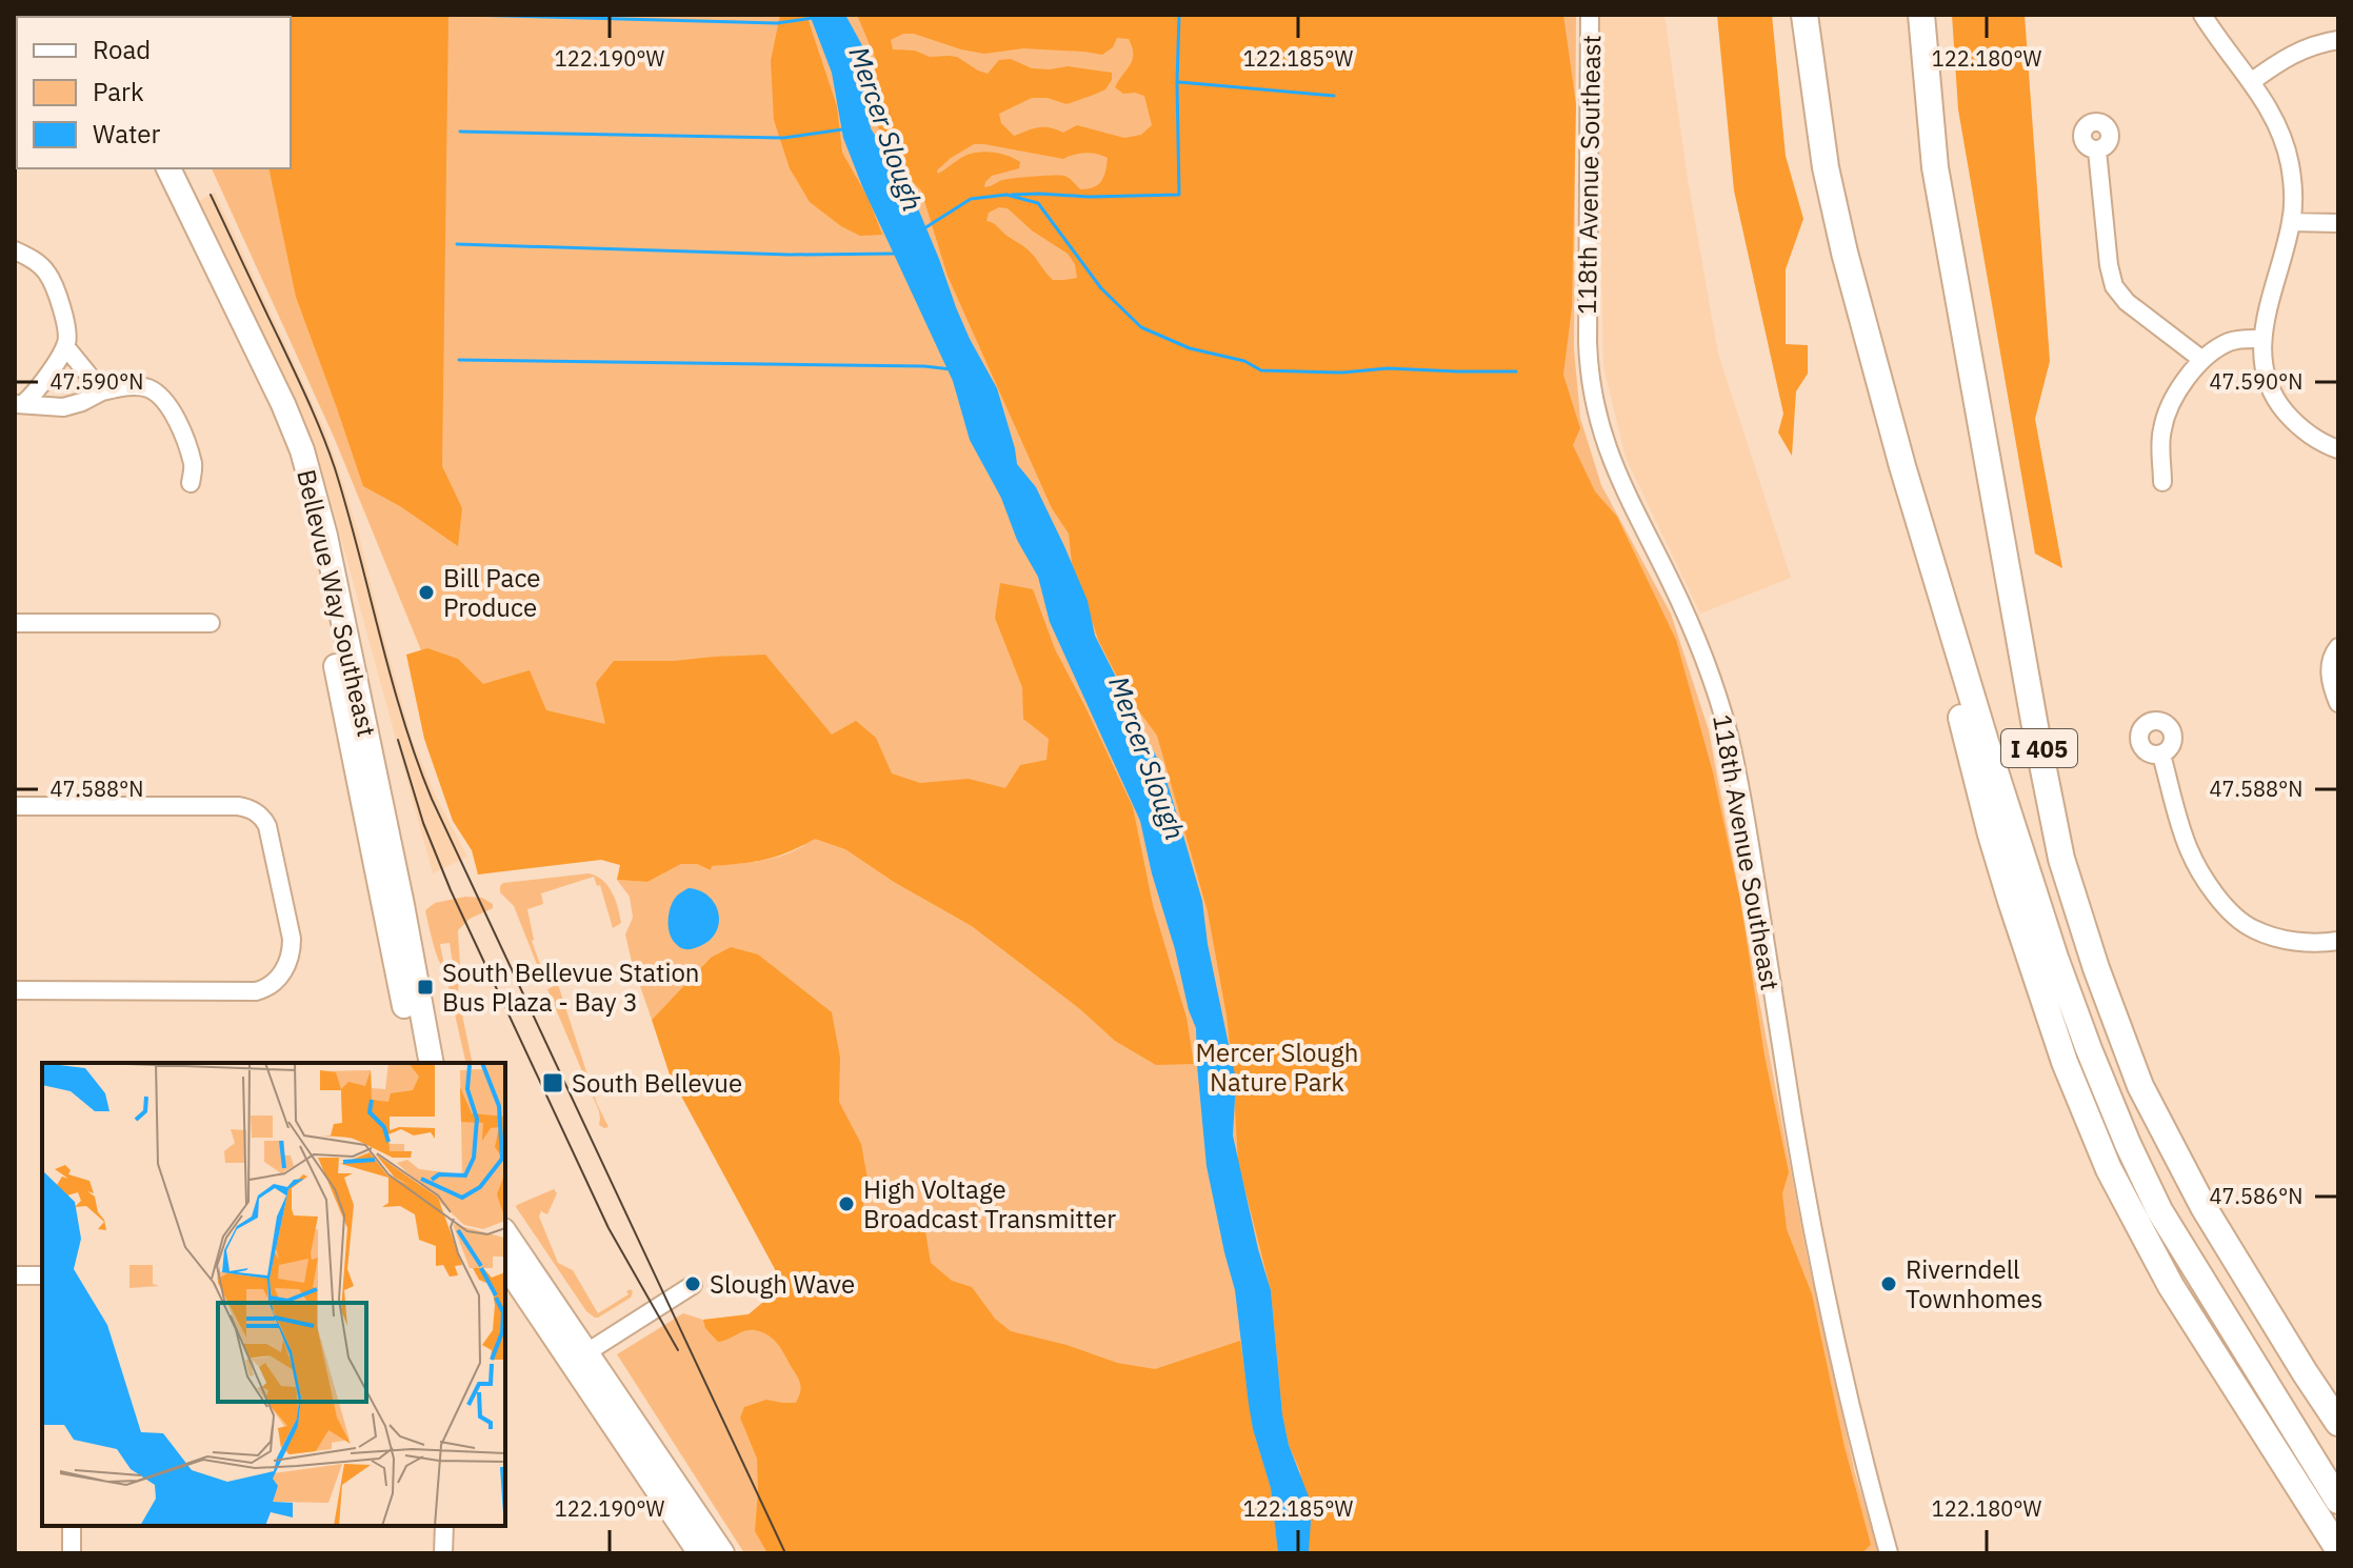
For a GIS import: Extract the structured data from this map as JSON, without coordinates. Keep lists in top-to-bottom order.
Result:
{
  "streets": {
    "highway": ["I 405"],
    "main road": ["Bellevue Way Southeast"],
    "street": ["118th Avenue Southeast"]
  },
  "water": ["Mercer Slough"],
  "parks": ["Mercer Slough Nature Park"],
  "places": {
    "other": [
      "Bill Pace Produce",
      "High Voltage Broadcast Transmitter",
      "Slough Wave",
      "Riverndell Townhomes"
    ],
    "transit": ["South Bellevue Station Bus Plaza - Bay 3", "South Bellevue"]
  },
  "legend": ["Road", "Park", "Water"],
  "coordinates": [
    "122.190°W",
    "122.185°W",
    "122.180°W",
    "47.590°N",
    "47.588°N",
    "47.586°N"
  ]
}
